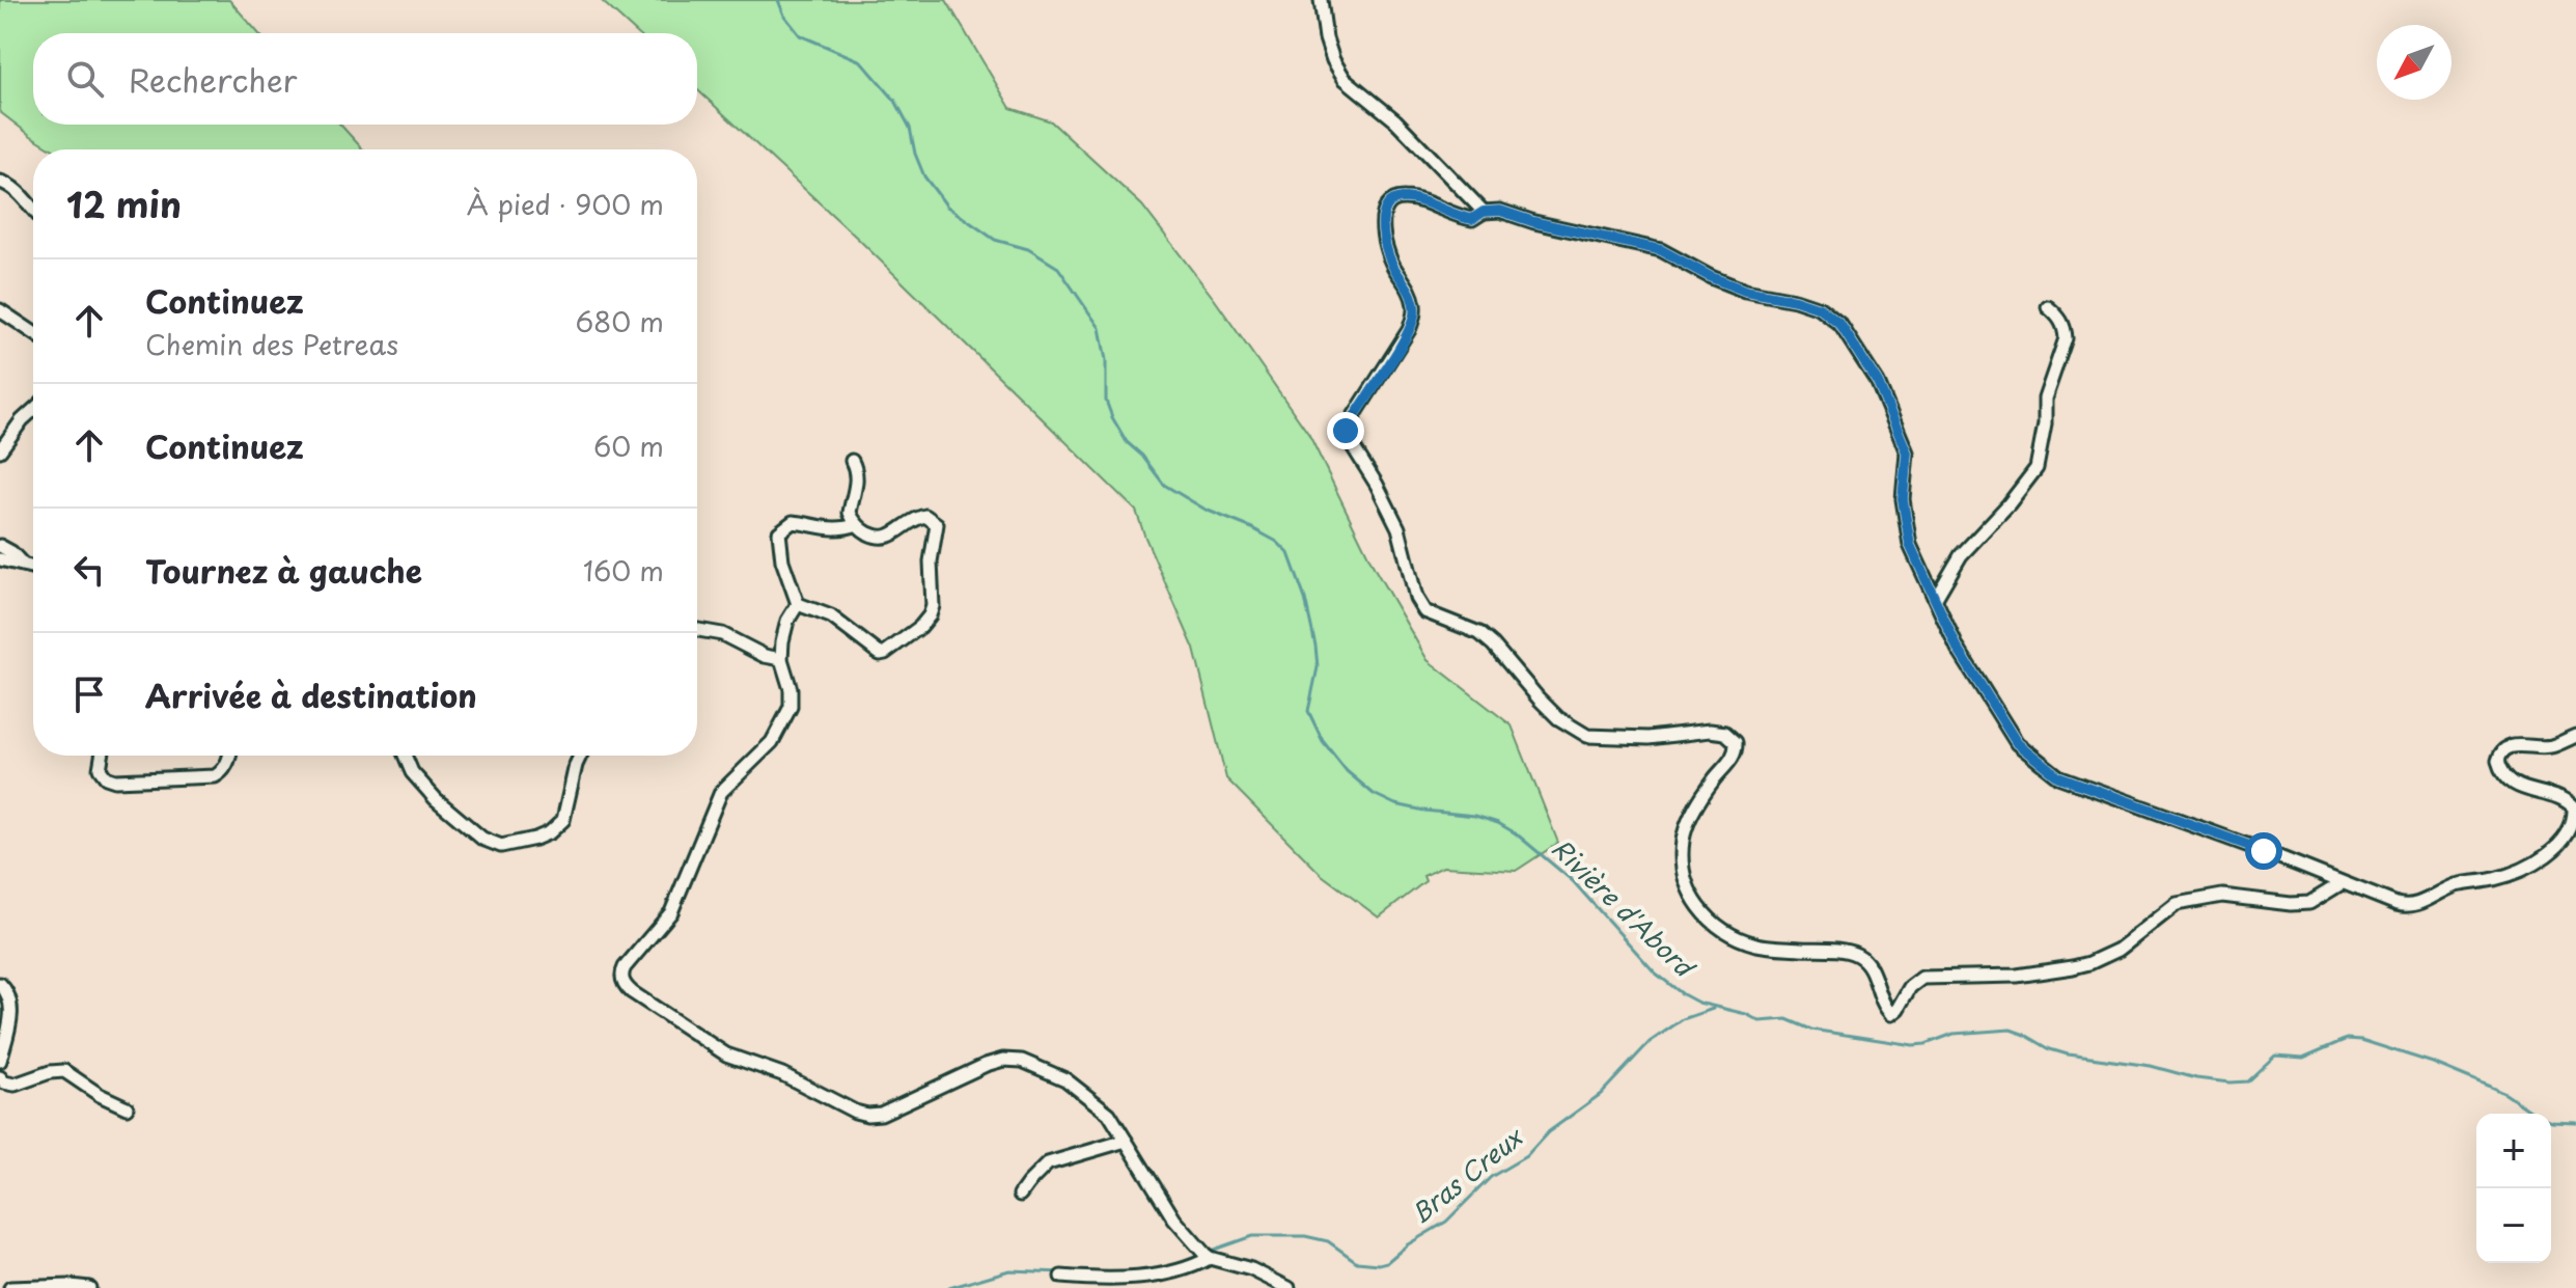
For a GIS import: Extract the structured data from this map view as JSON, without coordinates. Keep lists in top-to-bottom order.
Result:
{
  "water": ["Rivière d'Abord", "Bras Creux"],
  "north": "bottom left",
  "page": {
    "search": "Rechercher",
    "heading": ["12 min", "À pied · 900 m"],
    "list": [
      ["Continuez", "Chemin des Petreas", "680 m"],
      ["Continuez", "60 m"],
      ["Tournez à gauche", "160 m"],
      "Arrivée à destination"
    ],
    "map_buttons": ["+", "−"]
  }
}
